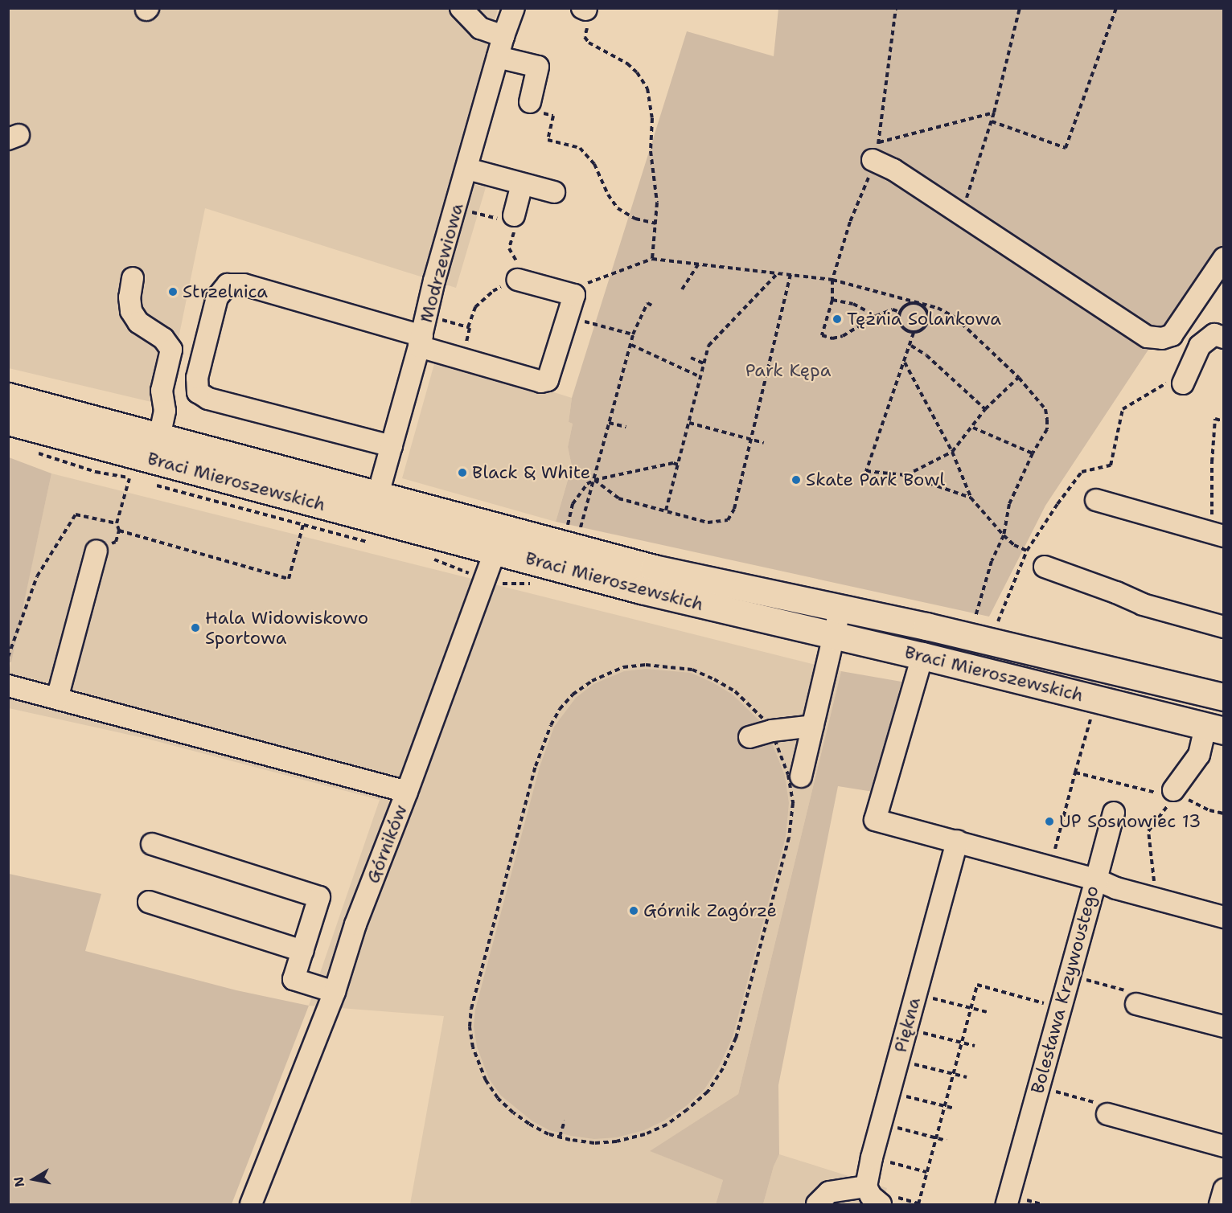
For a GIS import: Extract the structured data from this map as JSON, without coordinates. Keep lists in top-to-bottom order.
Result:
{
  "streets": {
    "main road": ["Braci Mieroszewskich"],
    "street": [
      "Modrzewiowa",
      "Górników",
      "Bolesława Krzywoustego",
      "Piękna"
    ]
  },
  "crossings": [
    ["Modrzewiowa", "Braci Mieroszewskich"],
    ["Braci Mieroszewskich", "Górników"],
    ["Braci Mieroszewskich", "Bolesława Krzywoustego"],
    ["Bolesława Krzywoustego", "Piękna"]
  ],
  "parks": ["Park Kępa"],
  "places": [
    "Strzelnica",
    "Tężnia Solankowa",
    "Black & White",
    "Skate Park Bowl",
    "Hala Widowiskowo Sportowa",
    "UP Sosnowiec 13",
    "Górnik Zagórze"
  ],
  "north": "left"
}
